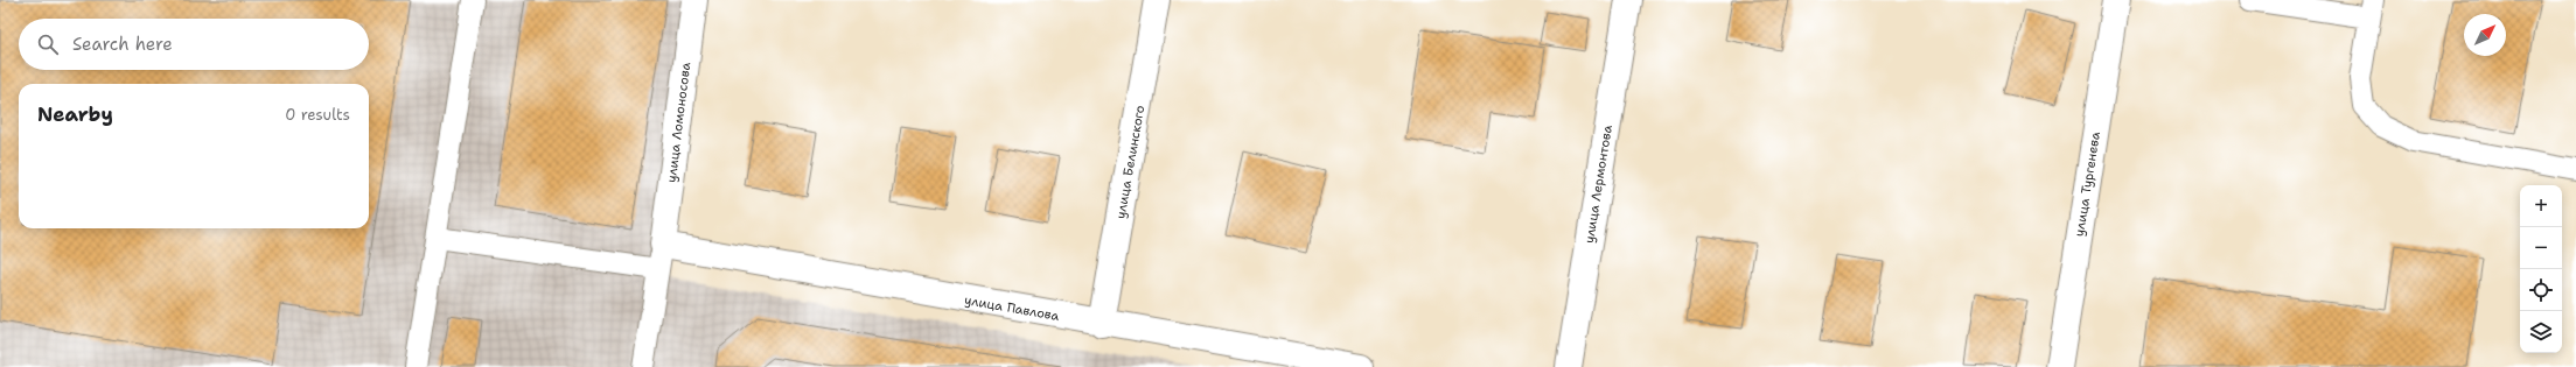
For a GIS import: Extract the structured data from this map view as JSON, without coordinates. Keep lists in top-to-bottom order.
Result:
{
  "streets": {
    "street": [
      "улица Ломоносова",
      "улица Белинского",
      "улица Лермонтова",
      "улица Тургенева",
      "улица Павлова"
    ]
  },
  "crossings": [
    ["улица Ломоносова", "улица Павлова"],
    ["улица Белинского", "улица Павлова"]
  ],
  "north": "top right",
  "page": {
    "search": "Search here",
    "heading": ["Nearby", "0 results"],
    "map_buttons": ["+", "−"]
  }
}
